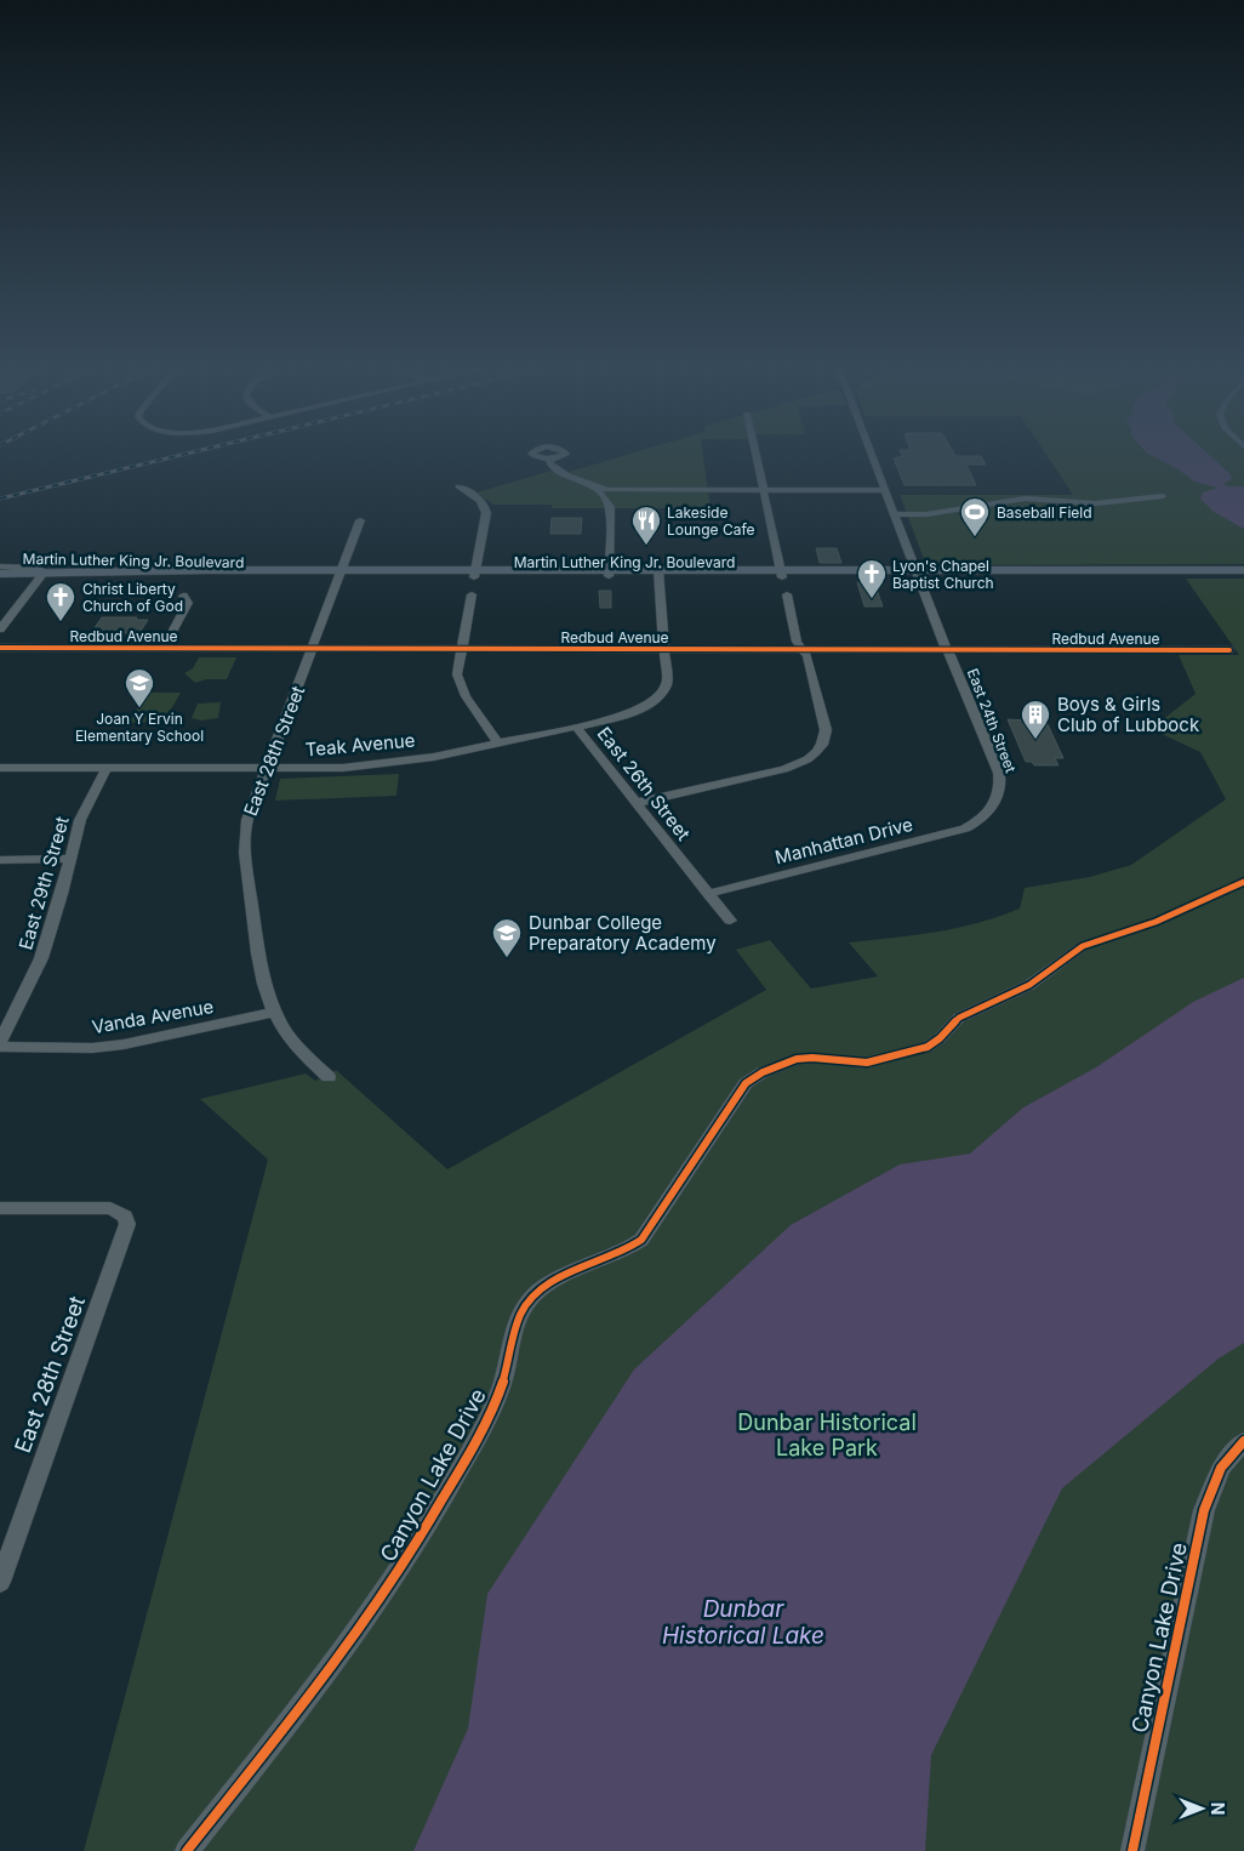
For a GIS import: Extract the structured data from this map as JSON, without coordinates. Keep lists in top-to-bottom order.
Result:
{
  "streets": {
    "main road": ["Martin Luther King Jr. Boulevard"],
    "street": [
      "Redbud Avenue",
      "East 24th Street",
      "Teak Avenue",
      "East 28th Street",
      "East 26th Street",
      "Manhattan Drive",
      "East 29th Street",
      "Vanda Avenue",
      "Canyon Lake Drive"
    ]
  },
  "crossings": [
    ["Martin Luther King Jr. Boulevard", "East 24th Street"],
    ["Martin Luther King Jr. Boulevard", "East 28th Street"],
    ["Martin Luther King Jr. Boulevard", "East 26th Street"],
    ["Redbud Avenue", "East 24th Street"],
    ["Redbud Avenue", "East 28th Street"],
    ["Redbud Avenue", "East 26th Street"],
    ["East 24th Street", "Manhattan Drive"],
    ["Teak Avenue", "East 28th Street"],
    ["Teak Avenue", "East 26th Street"],
    ["Teak Avenue", "East 29th Street"],
    ["East 28th Street", "Vanda Avenue"],
    ["East 26th Street", "Manhattan Drive"],
    ["East 29th Street", "Vanda Avenue"]
  ],
  "water": ["Dunbar Historical Lake"],
  "parks": ["Dunbar Historical Lake Park"],
  "places": {
    "sports": ["Baseball Field"],
    "restaurant": ["Lakeside Lounge Cafe"],
    "church": ["Lyon's Chapel Baptist Church", "Christ Liberty Church of God"],
    "school or university": ["Joan Y Ervin Elementary School", "Dunbar College Preparatory Academy"],
    "building": ["Boys & Girls Club of Lubbock"]
  },
  "north": "right"
}
